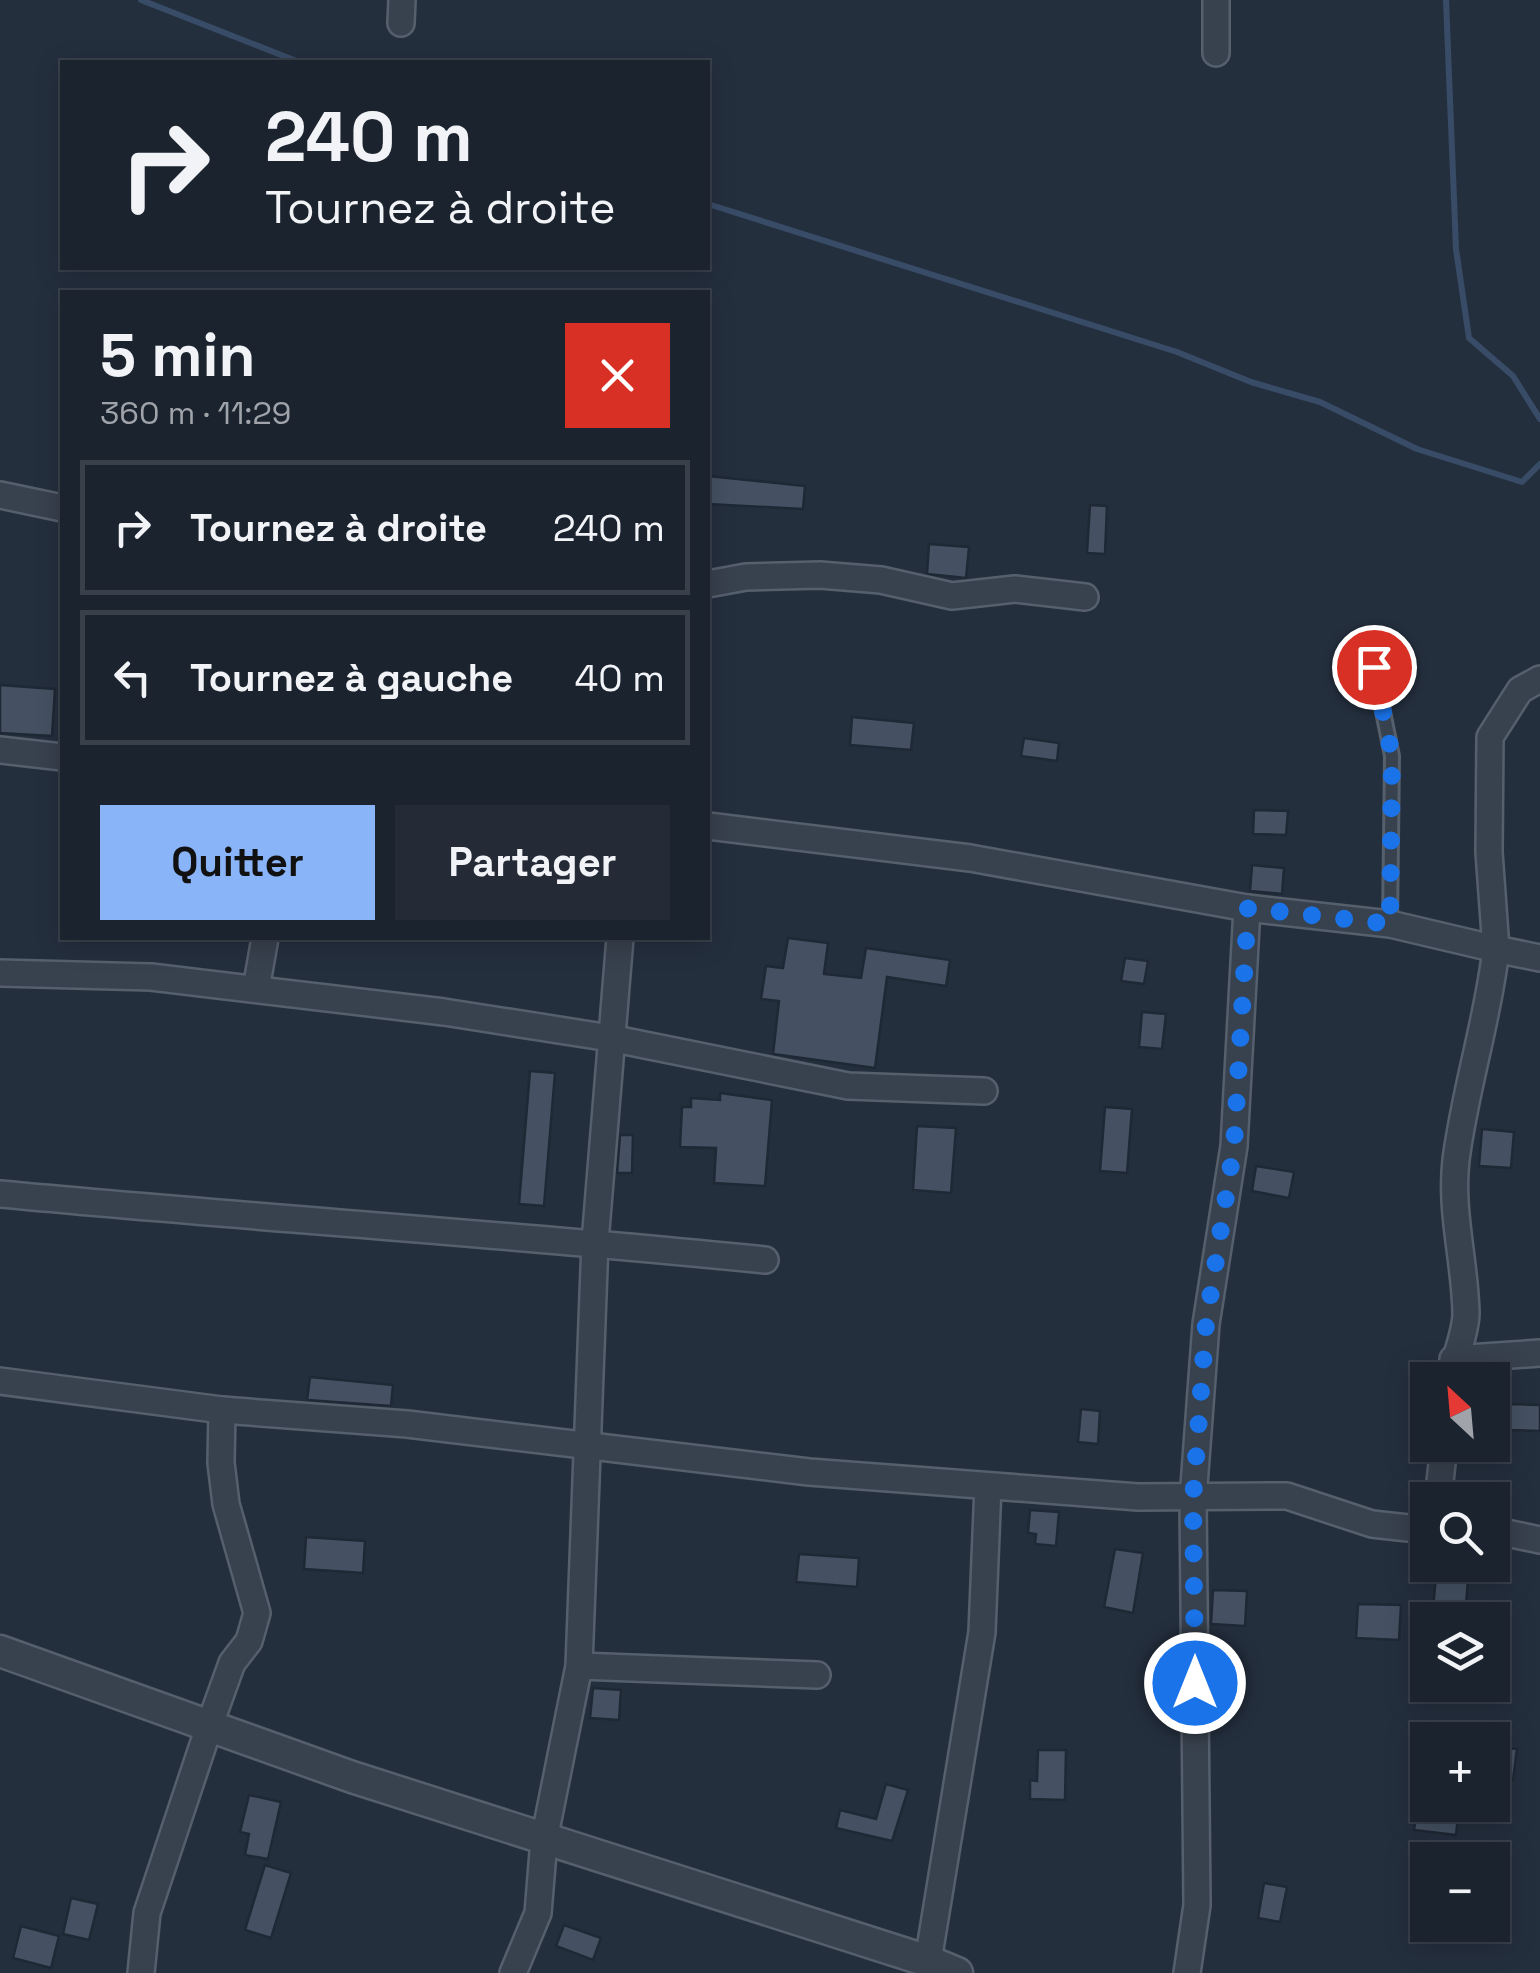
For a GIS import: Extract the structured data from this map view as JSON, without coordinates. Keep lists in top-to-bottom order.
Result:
{
  "north": "top left",
  "page": {
    "turn": ["240 m", "Tournez à droite"],
    "heading": ["5 min", "360 m · 11:29"],
    "list": [
      {
        "name": "Tournez à droite",
        "value": "240 m"
      },
      {
        "name": "Tournez à gauche",
        "value": "40 m"
      }
    ],
    "buttons": ["Quitter", "Partager"],
    "map_buttons": ["+", "−"]
  }
}
